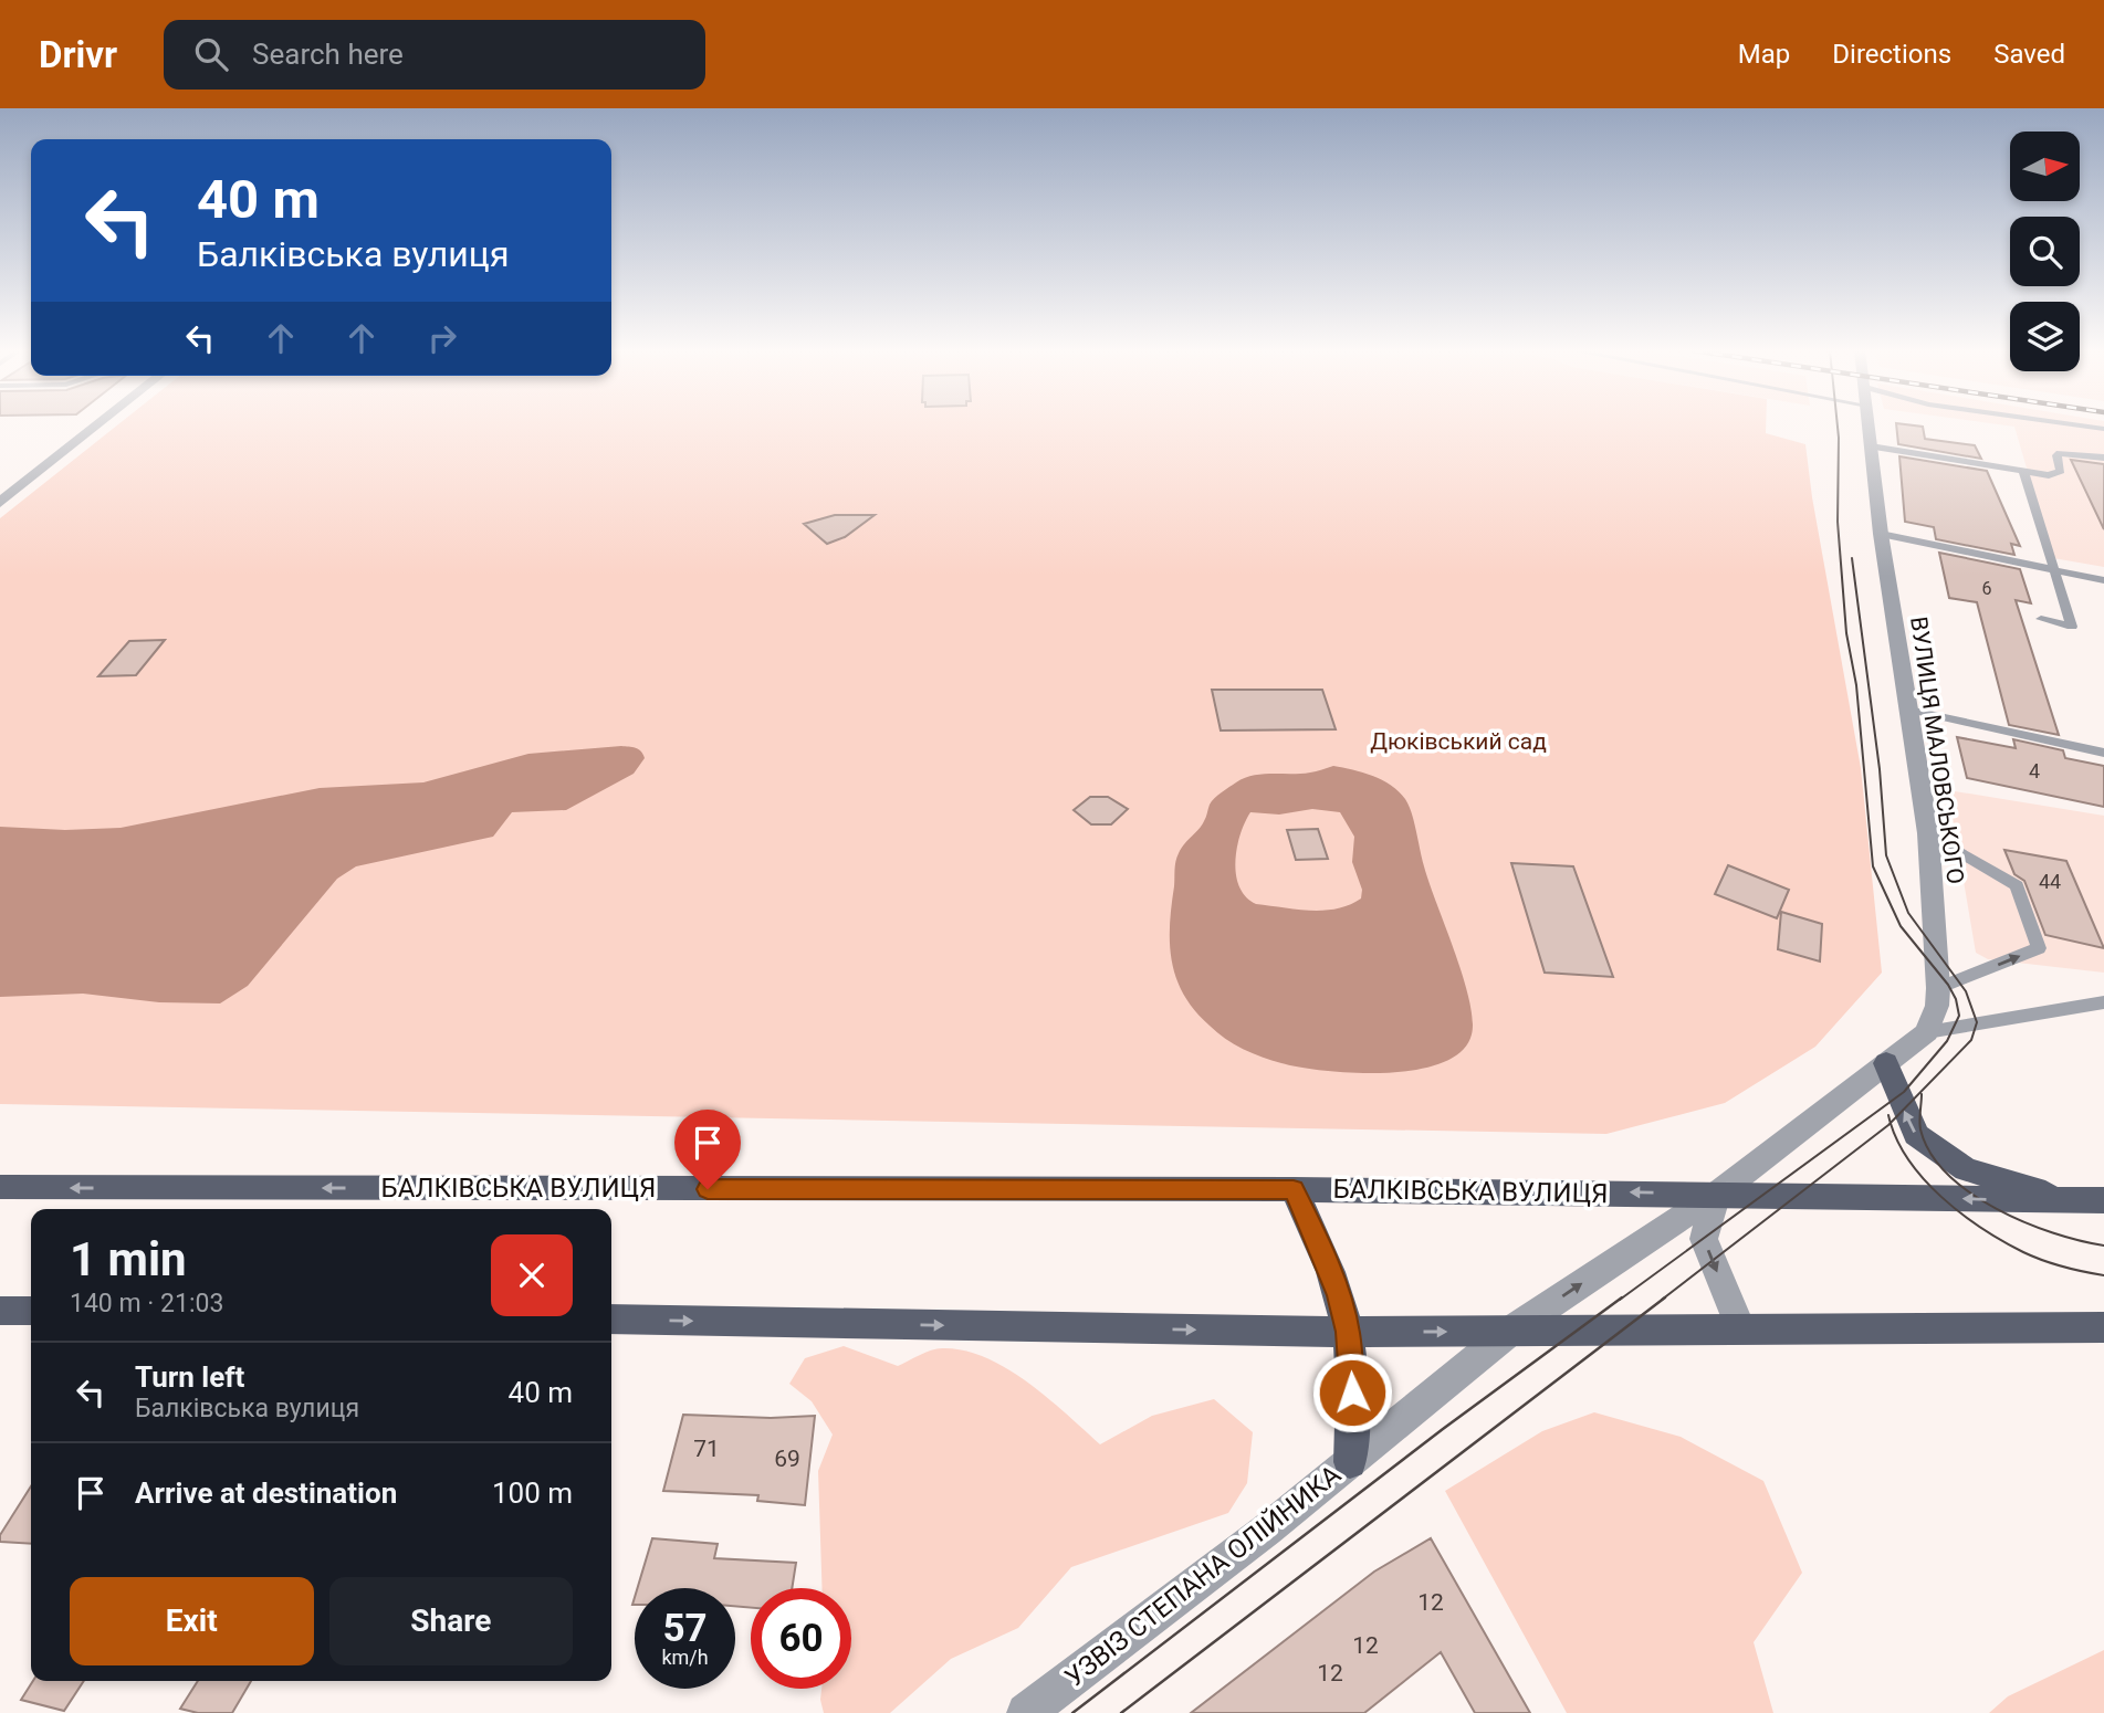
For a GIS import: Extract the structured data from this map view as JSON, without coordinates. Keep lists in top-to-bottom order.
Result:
{
  "streets": {
    "main road": ["БАЛКІВСЬКА ВУЛИЦЯ"],
    "street": ["ВУЛИЦЯ МАЛОВСЬКОГО", "УЗВІЗ СТЕПАНА ОЛІЙНИКА"]
  },
  "crossings": [
    ["БАЛКІВСЬКА ВУЛИЦЯ", "УЗВІЗ СТЕПАНА ОЛІЙНИКА"]
  ],
  "parks": ["Дюківський сад"],
  "house_numbers": [
    "6",
    "4",
    "44",
    "71",
    "69",
    "12",
    "12",
    "12"
  ],
  "north": "right",
  "page": {
    "header": "Drivr",
    "search": "Search here",
    "nav": ["Map", "Directions", "Saved"],
    "turn": ["40 m", "Балківська вулиця"],
    "heading": ["1 min", "140 m · 21:03"],
    "list": [
      {
        "name": "Turn left",
        "note": "Балківська вулиця",
        "value": "40 m"
      },
      {
        "name": "Arrive at destination",
        "value": "100 m"
      }
    ],
    "buttons": ["Exit", "Share"],
    "speed": "57 km/h",
    "limit": "60"
  }
}
